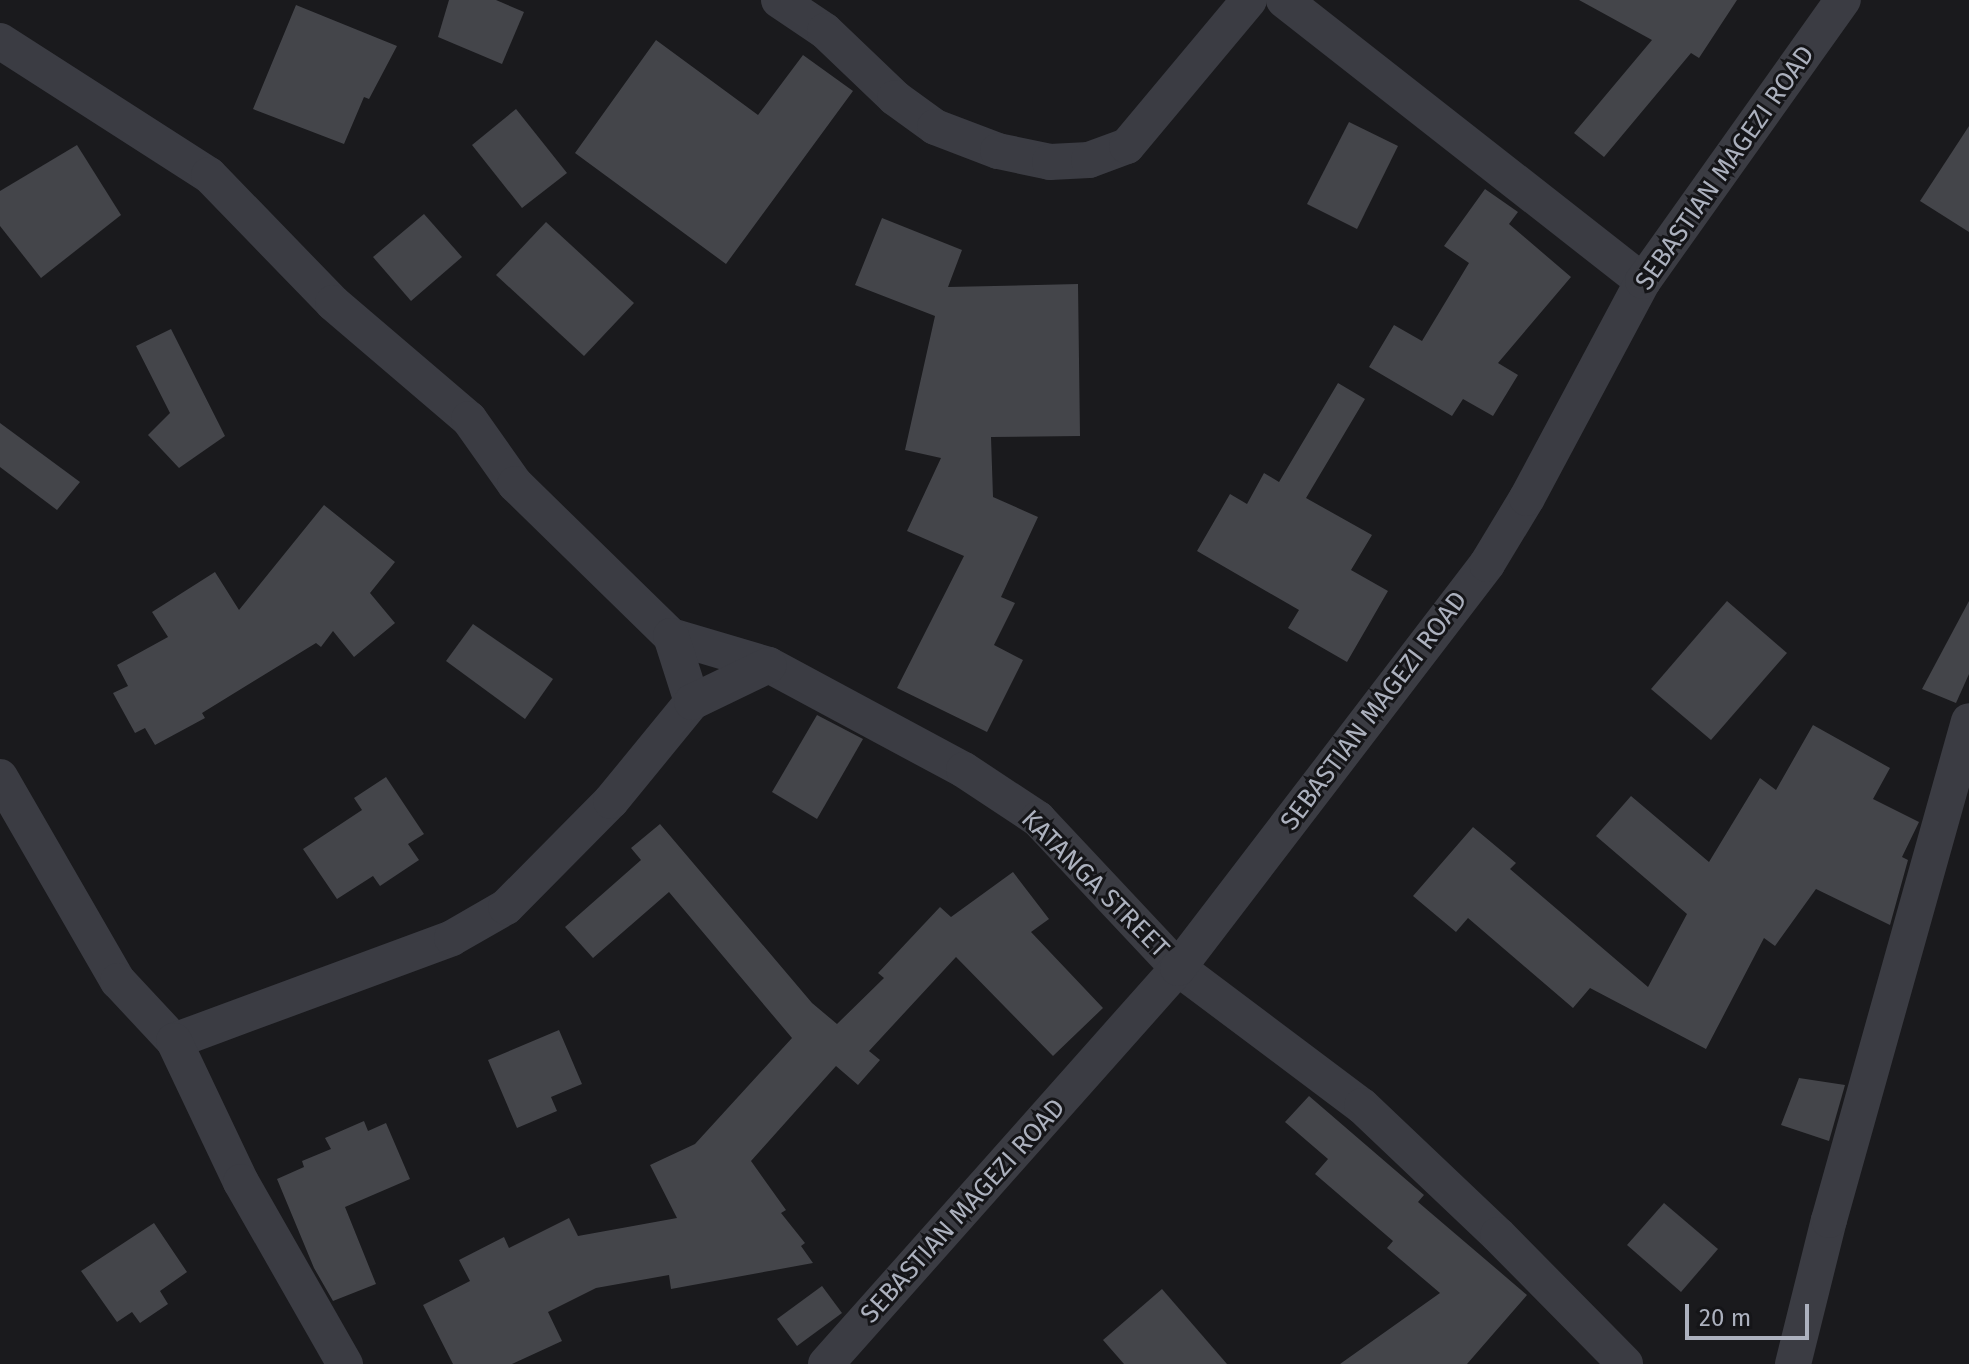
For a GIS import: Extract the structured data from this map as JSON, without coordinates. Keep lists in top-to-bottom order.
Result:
{
  "streets": {
    "street": ["SEBASTIAN MAGEZI ROAD", "KATANGA STREET"]
  },
  "crossings": [
    ["SEBASTIAN MAGEZI ROAD", "KATANGA STREET"]
  ],
  "scale_bar": "20 m"
}
